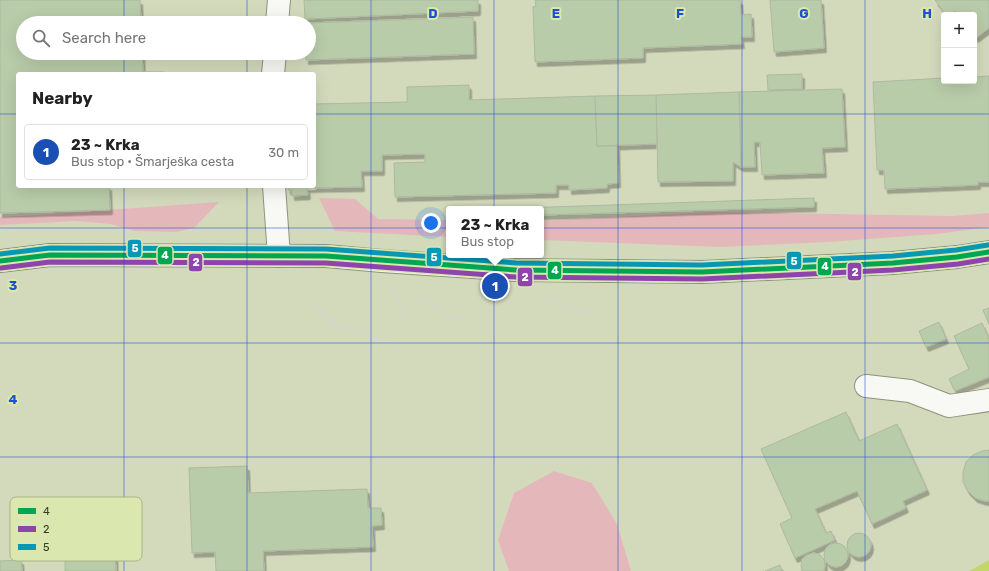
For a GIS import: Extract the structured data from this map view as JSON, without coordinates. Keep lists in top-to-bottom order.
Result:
{
  "lines": ["transit line 5", "transit line 4", "transit line 2"],
  "legend": ["4", "2", "5"],
  "page": {
    "map_buttons": ["+", "−"],
    "search": "Search here",
    "heading": "Nearby",
    "list": [
      {
        "mark": "1",
        "name": "23 ~ Krka",
        "note": "Bus stop · Šmarješka cesta",
        "value": "30 m"
      }
    ],
    "popup": ["23 ~ Krka", "Bus stop"],
    "pins": "1"
  },
  "grid": {
    "columns": [
      "D",
      "E",
      "F",
      "G",
      "H"
    ],
    "rows": ["3", "4"]
  }
}
